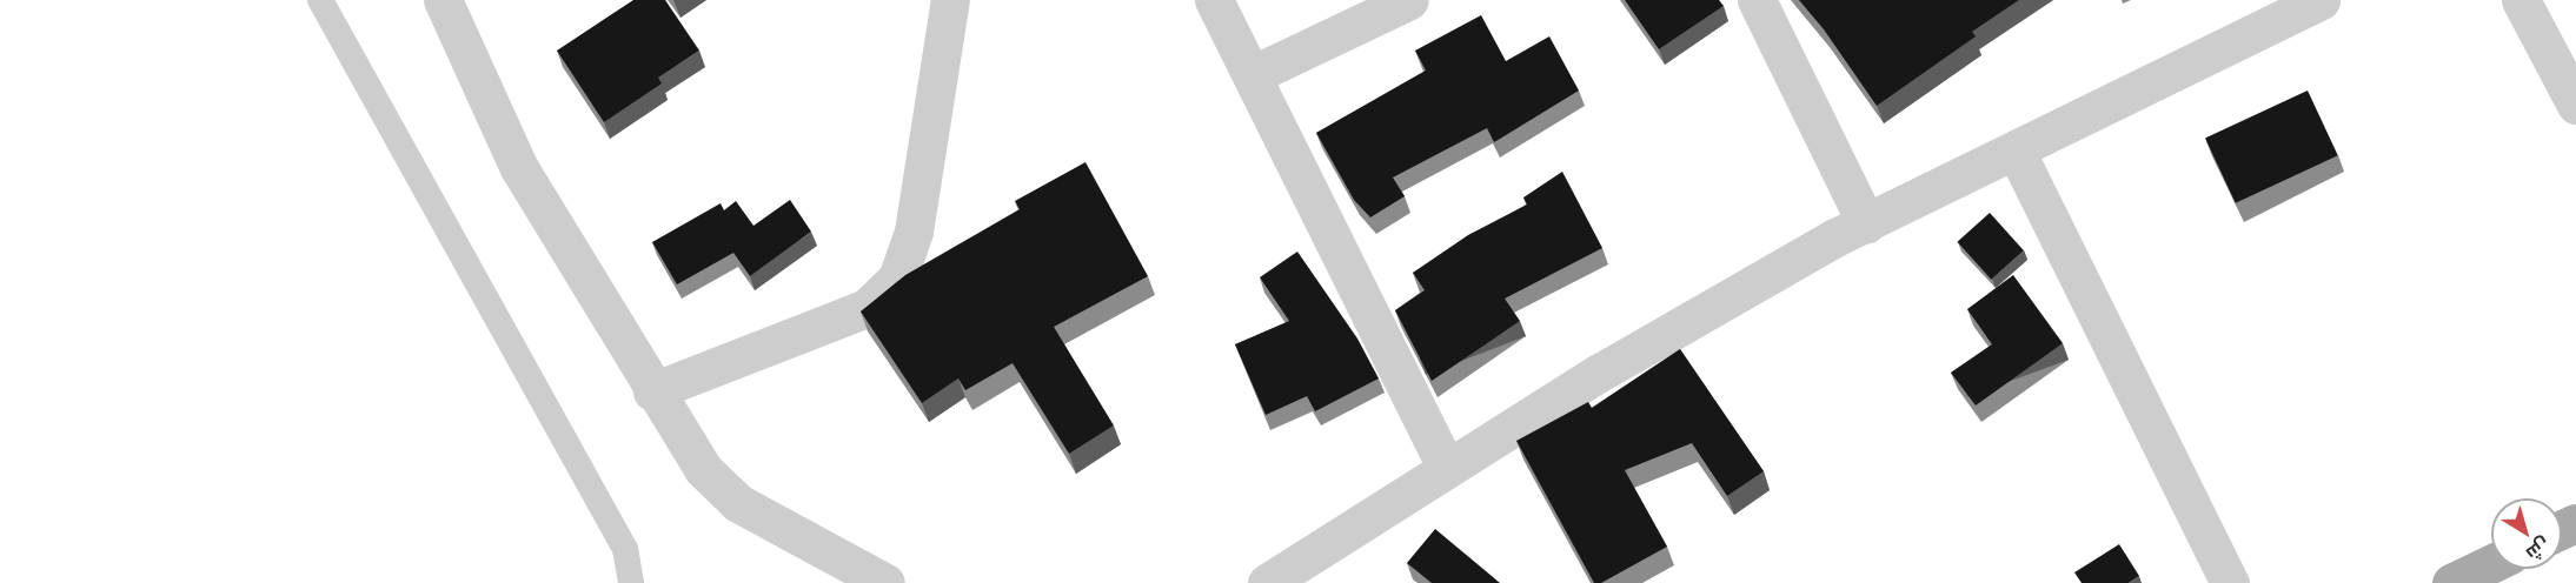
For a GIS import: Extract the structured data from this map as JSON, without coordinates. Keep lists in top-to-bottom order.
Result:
{
  "north": "bottom right"
}
